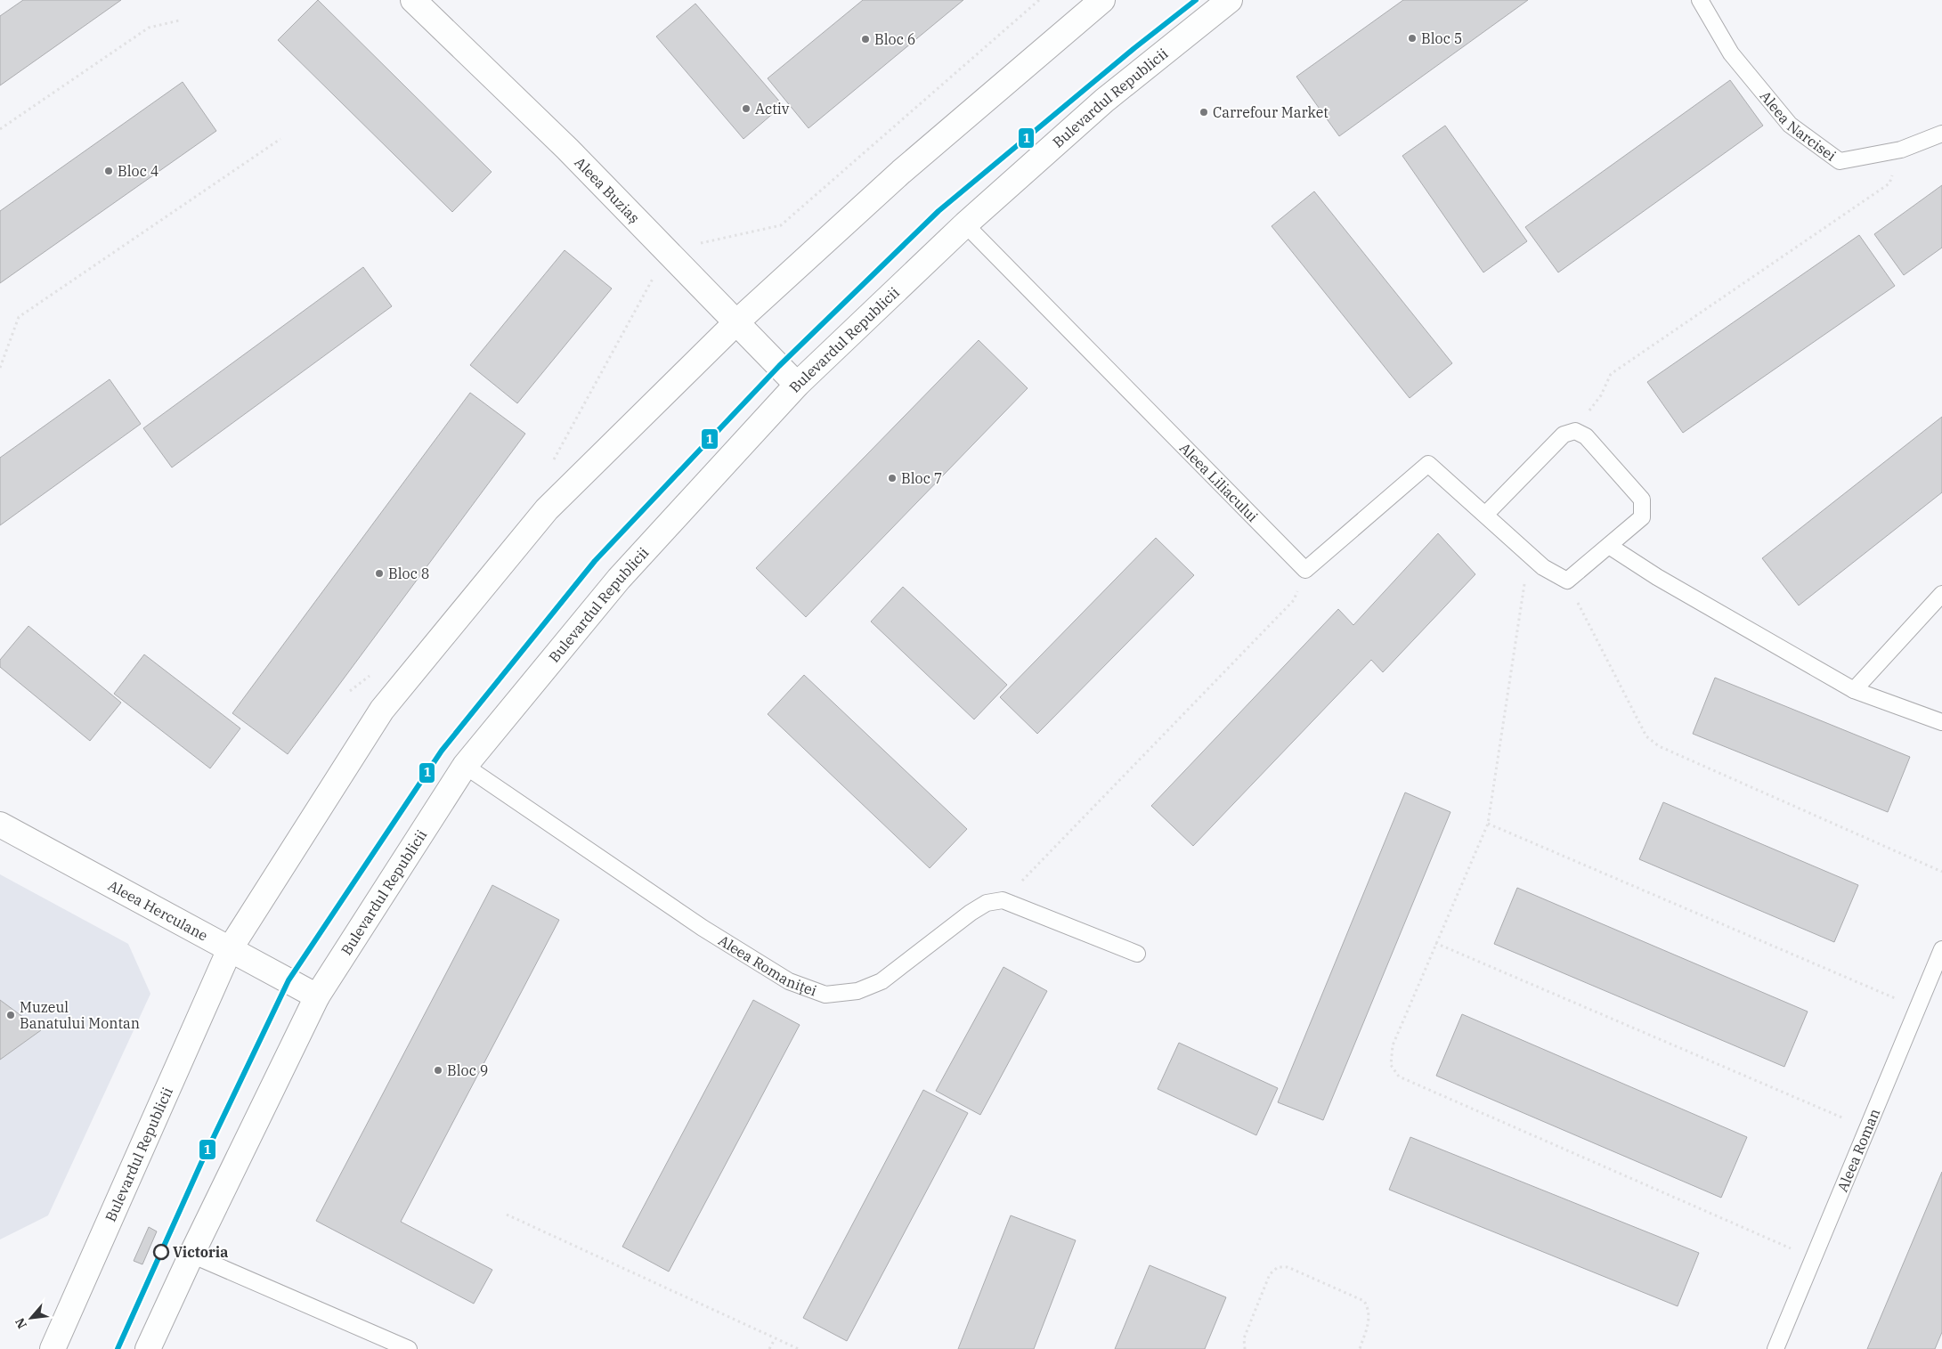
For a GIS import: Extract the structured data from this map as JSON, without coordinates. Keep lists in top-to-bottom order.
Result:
{
  "streets": {
    "main road": ["Bulevardul Republicii", "Aleea Buziaș", "Aleea Herculane"],
    "lane": [
      "Aleea Narcisei",
      "Aleea Liliacului",
      "Aleea Romaniței",
      "Aleea Roman"
    ]
  },
  "crossings": [
    ["Bulevardul Republicii", "Aleea Buziaș"],
    ["Bulevardul Republicii", "Aleea Liliacului"],
    ["Bulevardul Republicii", "Aleea Herculane"],
    ["Bulevardul Republicii", "Aleea Romaniței"]
  ],
  "places": [
    "Bloc 5",
    "Bloc 6",
    "Activ",
    "Carrefour Market",
    "Bloc 4",
    "Bloc 7",
    "Bloc 8",
    "Muzeul Banatului Montan",
    "Bloc 9",
    "Victoria"
  ],
  "lines": ["transit line 1"],
  "north": "bottom left"
}
